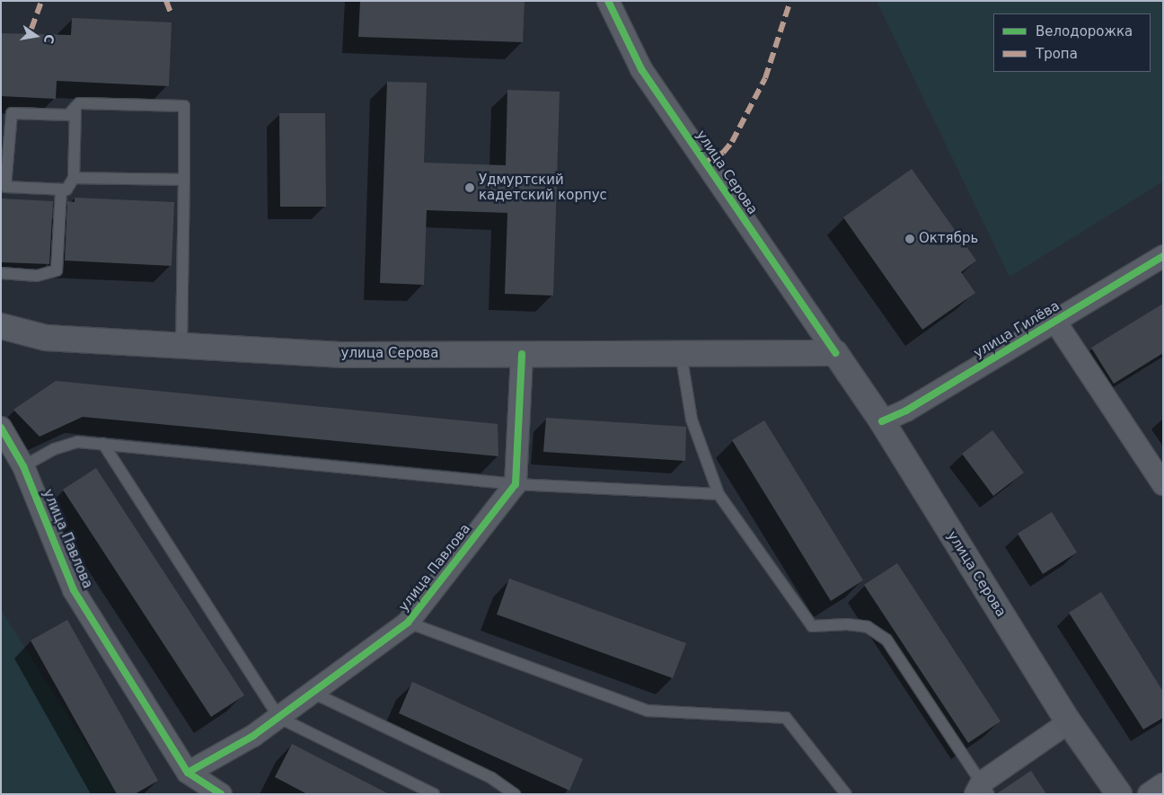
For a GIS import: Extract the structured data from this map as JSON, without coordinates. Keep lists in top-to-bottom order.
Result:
{
  "streets": {
    "main road": ["улица Серова"],
    "street": ["улица Гилёва", "улица Павлова"]
  },
  "crossings": [
    ["улица Серова", "улица Гилёва"]
  ],
  "places": ["Удмуртский кадетский корпус", "Октябрь"],
  "legend": ["Велодорожка", "Тропа"],
  "north": "right"
}
